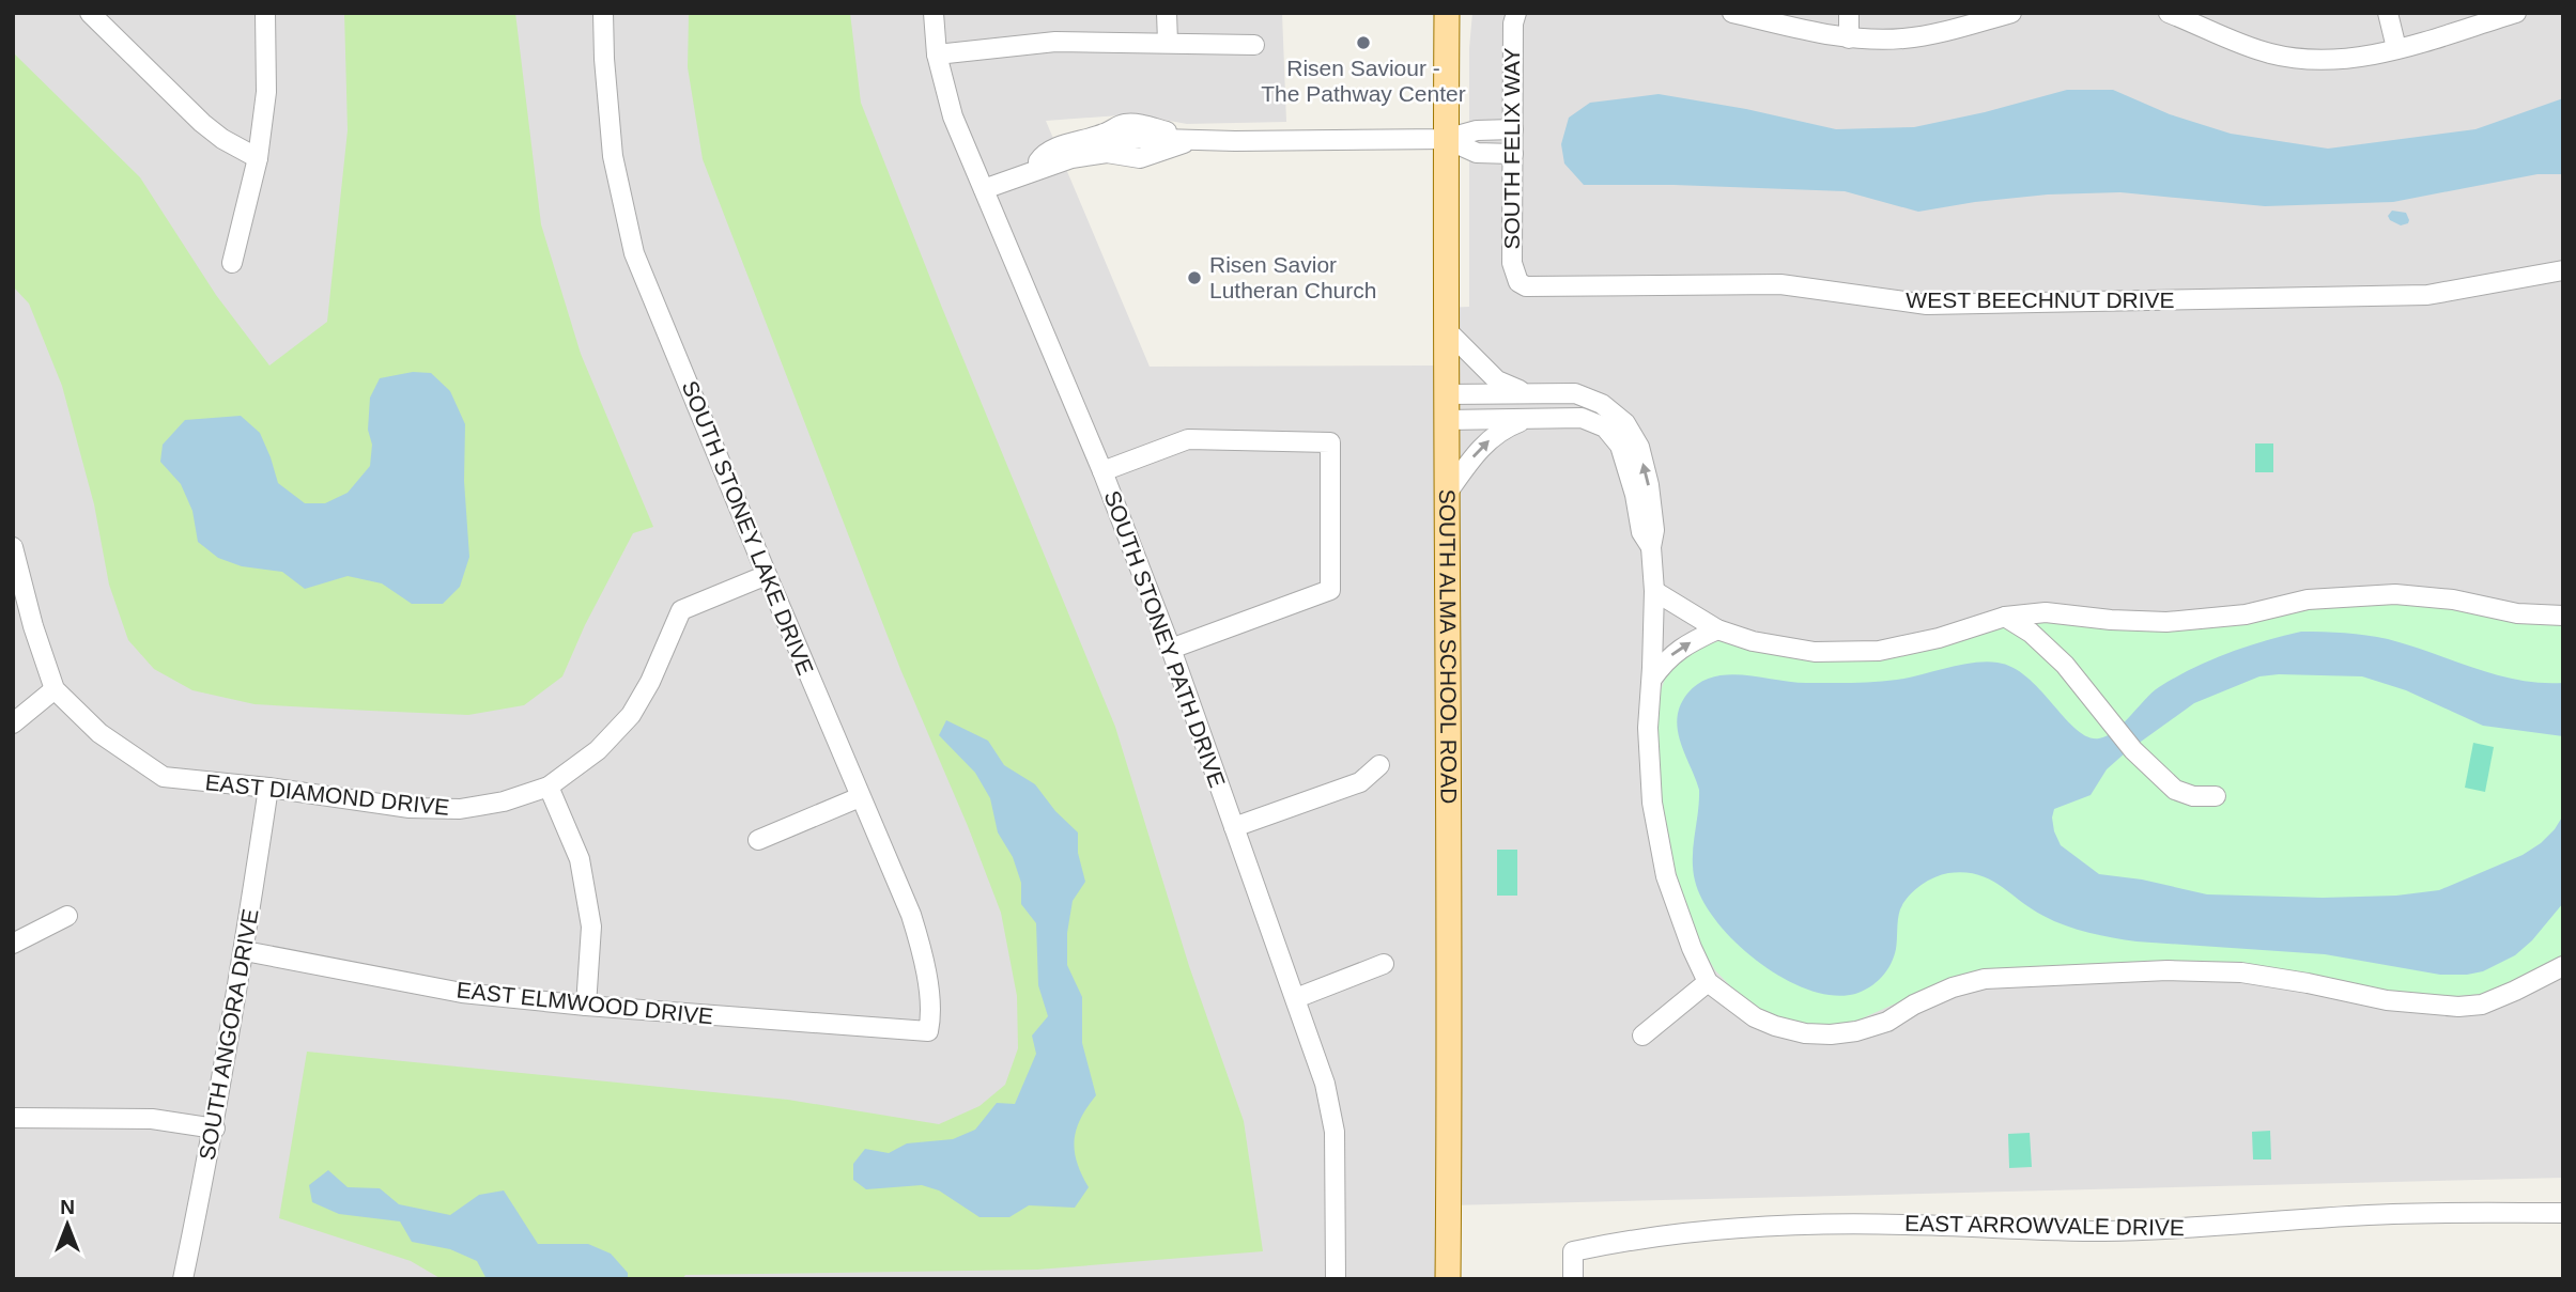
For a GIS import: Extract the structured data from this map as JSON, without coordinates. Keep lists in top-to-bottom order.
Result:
{
  "streets": {
    "main road": ["SOUTH ALMA SCHOOL ROAD"],
    "street": [
      "SOUTH FELIX WAY",
      "WEST BEECHNUT DRIVE",
      "SOUTH STONEY LAKE DRIVE",
      "SOUTH STONEY PATH DRIVE",
      "EAST DIAMOND DRIVE",
      "EAST ELMWOOD DRIVE",
      "SOUTH ANGORA DRIVE",
      "EAST ARROWVALE DRIVE"
    ]
  },
  "crossings": [
    ["SOUTH FELIX WAY", "WEST BEECHNUT DRIVE"],
    ["SOUTH STONEY LAKE DRIVE", "EAST DIAMOND DRIVE"],
    ["SOUTH STONEY LAKE DRIVE", "EAST ELMWOOD DRIVE"],
    ["EAST DIAMOND DRIVE", "SOUTH ANGORA DRIVE"],
    ["EAST ELMWOOD DRIVE", "SOUTH ANGORA DRIVE"]
  ],
  "places": ["Risen Saviour - The Pathway Center", "Risen Savior Lutheran Church"],
  "north": "top"
}
